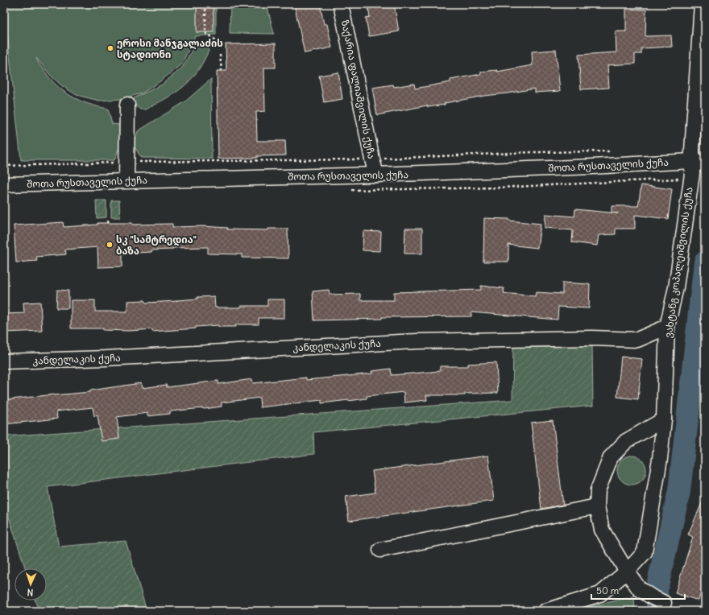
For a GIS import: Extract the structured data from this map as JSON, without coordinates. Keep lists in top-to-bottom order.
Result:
{
  "streets": {
    "street": [
      "ზაქარია ფალიაშვილის ქუჩა",
      "შოთა რუსთაველის ქუჩა",
      "ვახტანგ კოპალეიშვილის ქუჩა",
      "კანდელაკის ქუჩა"
    ]
  },
  "crossings": [
    ["ზაქარია ფალიაშვილის ქუჩა", "შოთა რუსთაველის ქუჩა"],
    ["შოთა რუსთაველის ქუჩა", "ვახტანგ კოპალეიშვილის ქუჩა"],
    ["ვახტანგ კოპალეიშვილის ქუჩა", "კანდელაკის ქუჩა"]
  ],
  "places": ["ეროსი მანჯგალაძის სტადიონი", "სკ \"სამტრედია\" ბაზა"],
  "scale_bar": "50 m",
  "north": "bottom"
}
